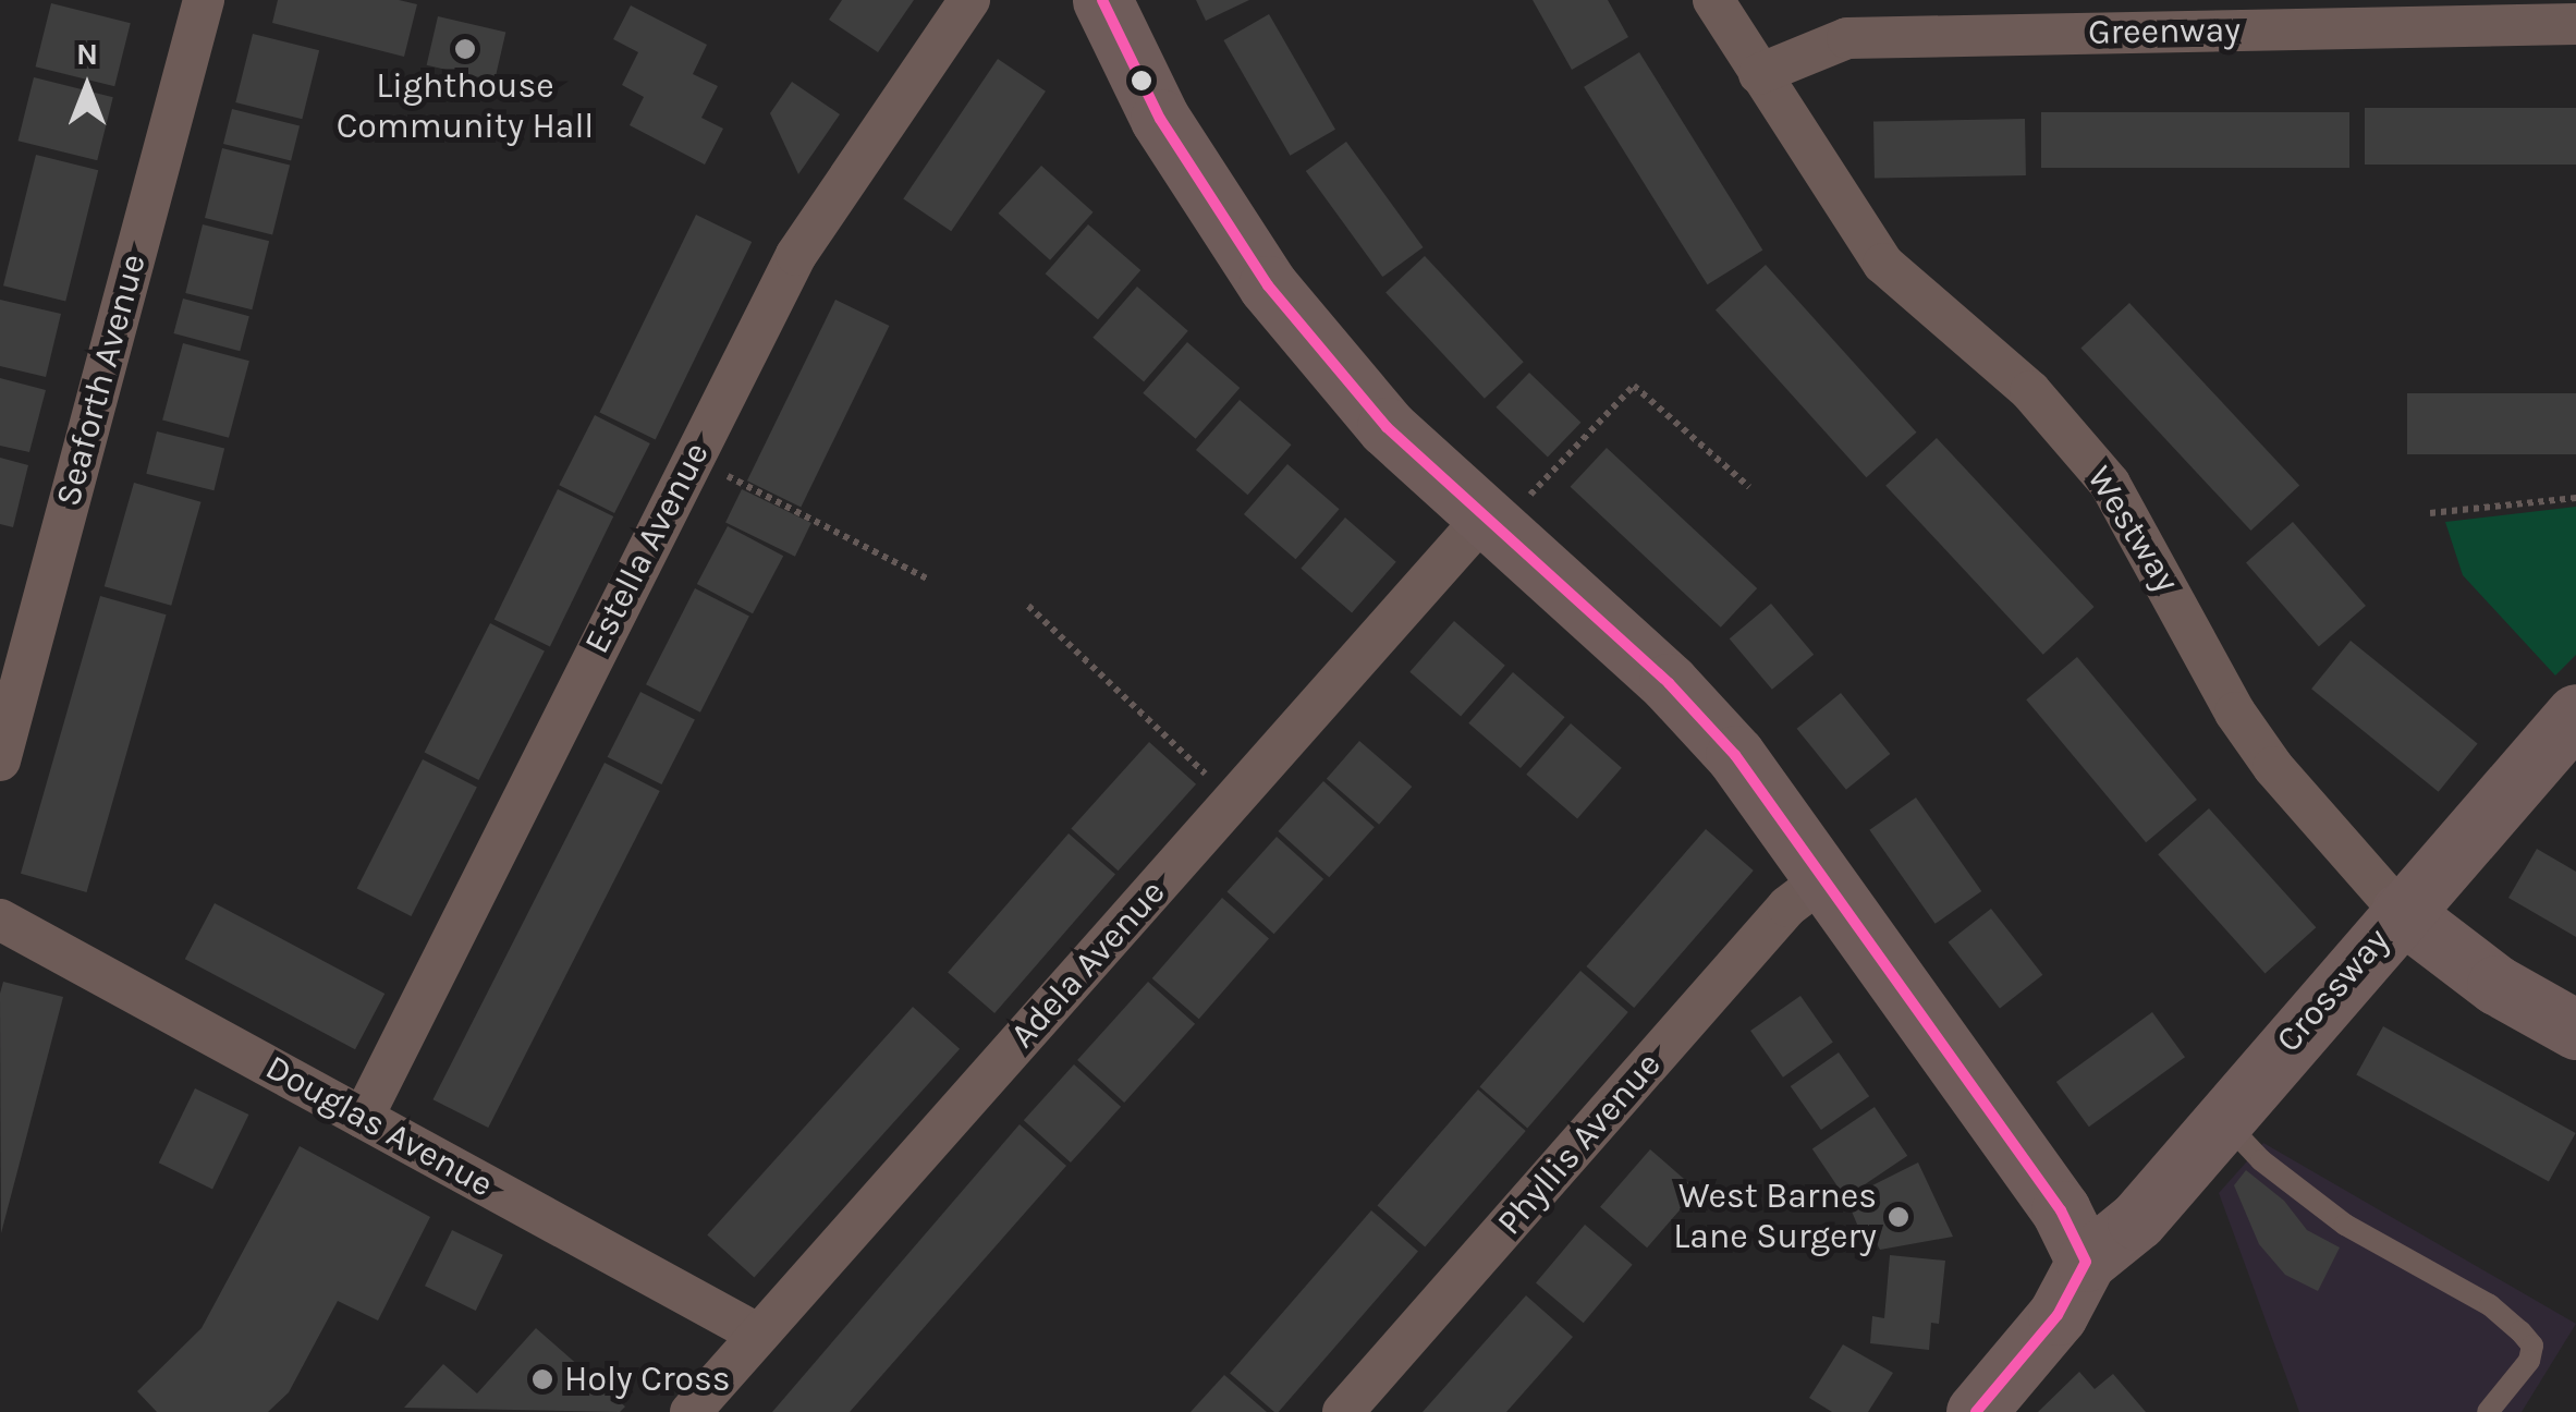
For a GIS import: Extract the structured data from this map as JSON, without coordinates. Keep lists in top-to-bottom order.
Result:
{
  "streets": {
    "street": [
      "Greenway",
      "Seaforth Avenue",
      "Westway",
      "Estella Avenue",
      "Adela Avenue",
      "Crossway",
      "Douglas Avenue",
      "Phyllis Avenue"
    ]
  },
  "crossings": [
    ["Greenway", "Westway"],
    ["Westway", "Crossway"],
    ["Estella Avenue", "Douglas Avenue"],
    ["Adela Avenue", "Douglas Avenue"]
  ],
  "places": ["Lighthouse Community Hall", "West Barnes Lane Surgery", "Holy Cross"],
  "north": "top"
}
